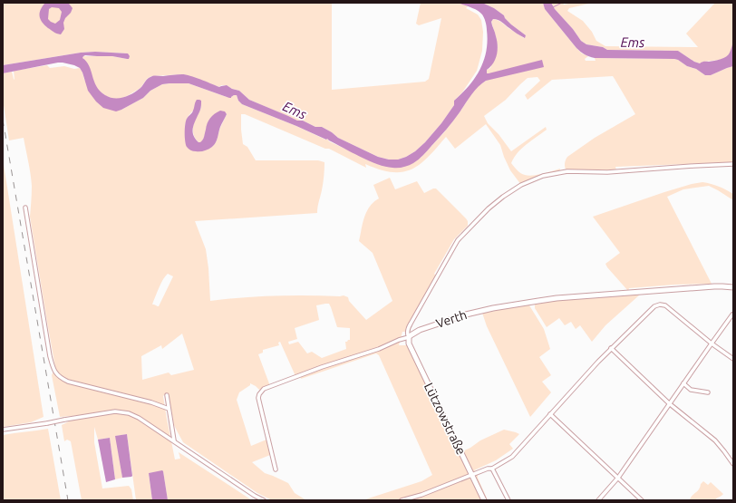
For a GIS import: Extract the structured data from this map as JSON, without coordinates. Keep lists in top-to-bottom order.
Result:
{
  "streets": {
    "street": ["Verth", "Lützowstraße"]
  },
  "crossings": [
    ["Verth", "Lützowstraße"]
  ],
  "water": ["Ems"]
}
